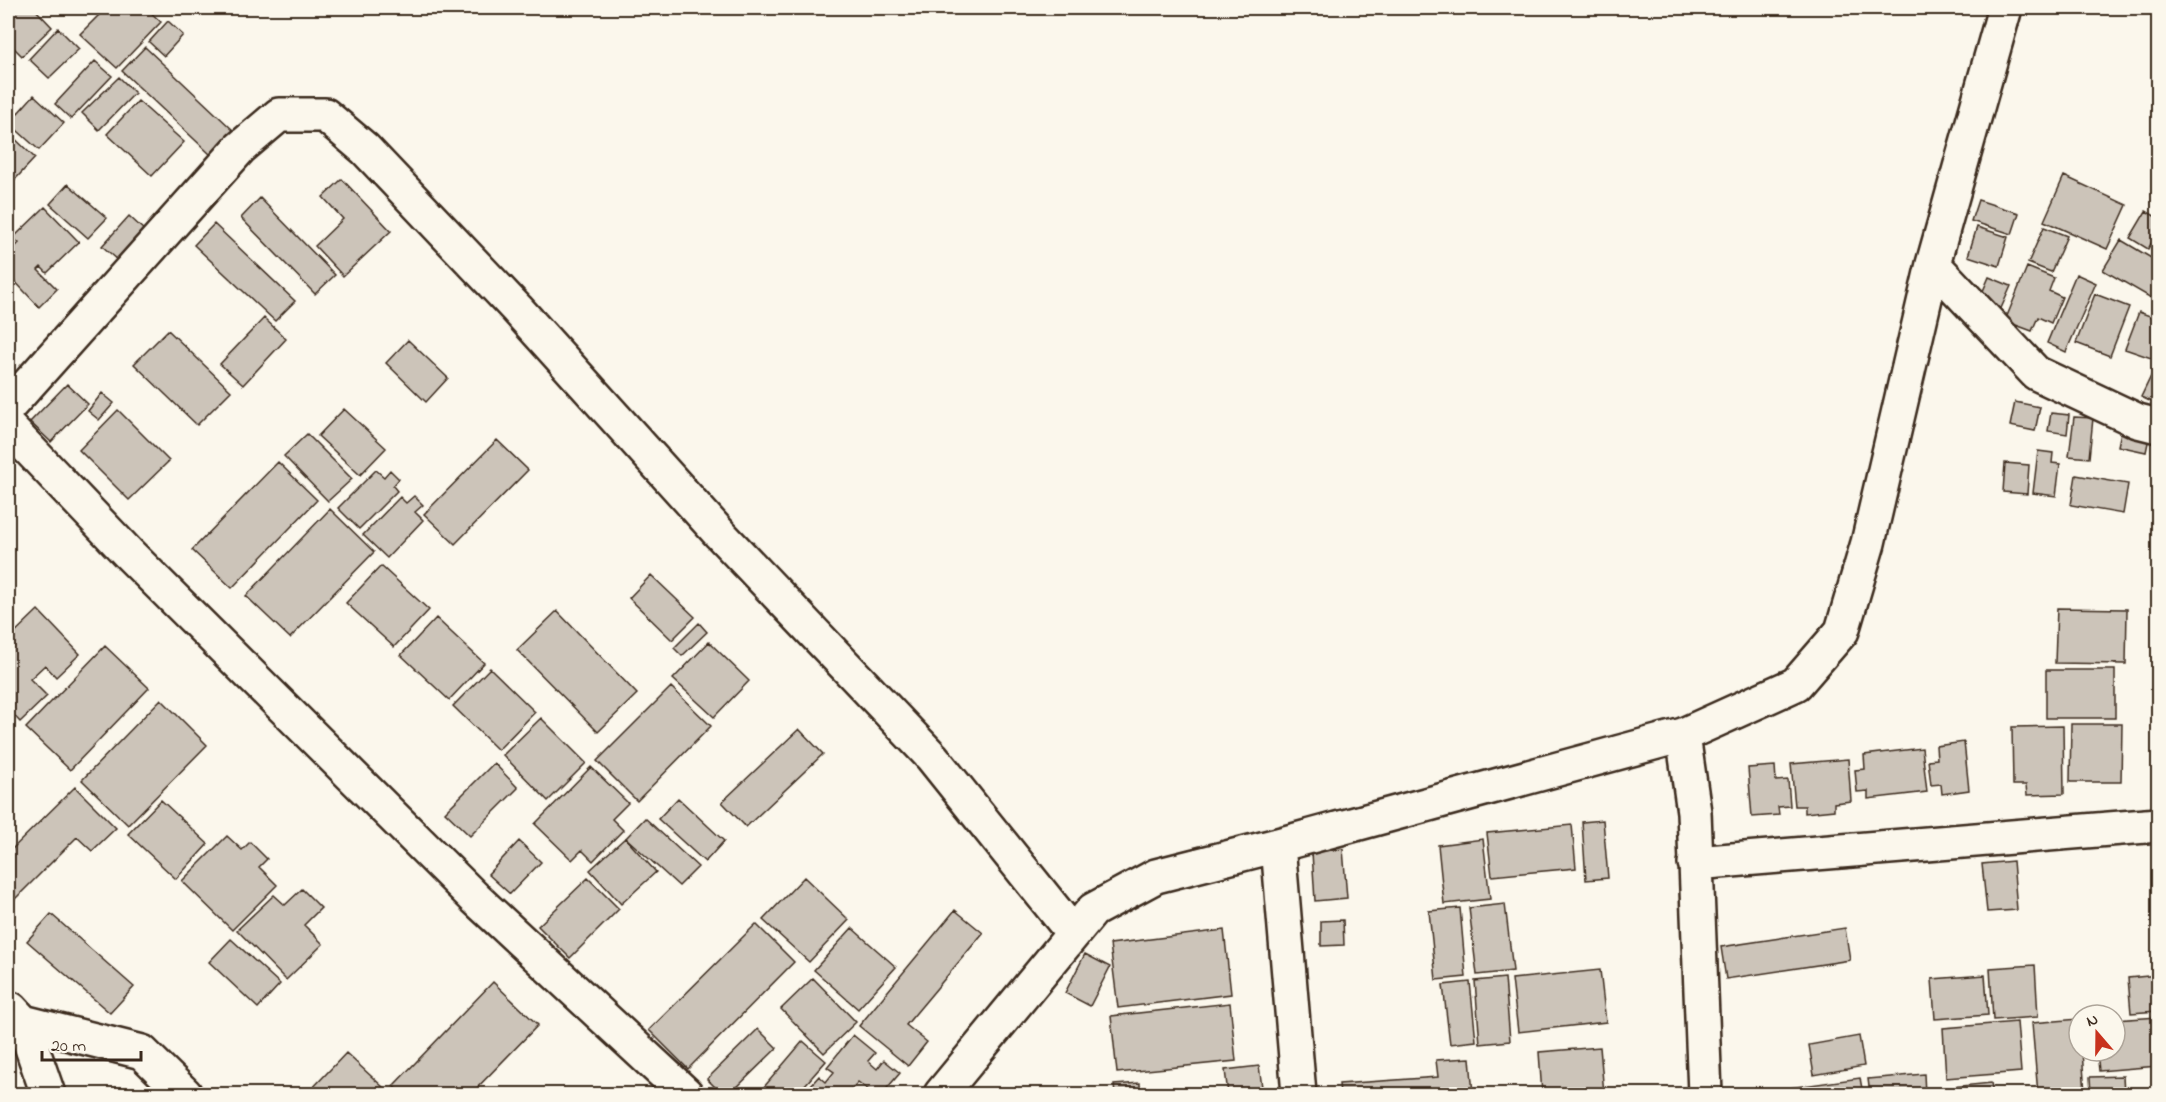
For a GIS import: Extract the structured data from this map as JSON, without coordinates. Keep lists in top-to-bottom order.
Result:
{
  "scale_bar": "20 m",
  "north": "top"
}
